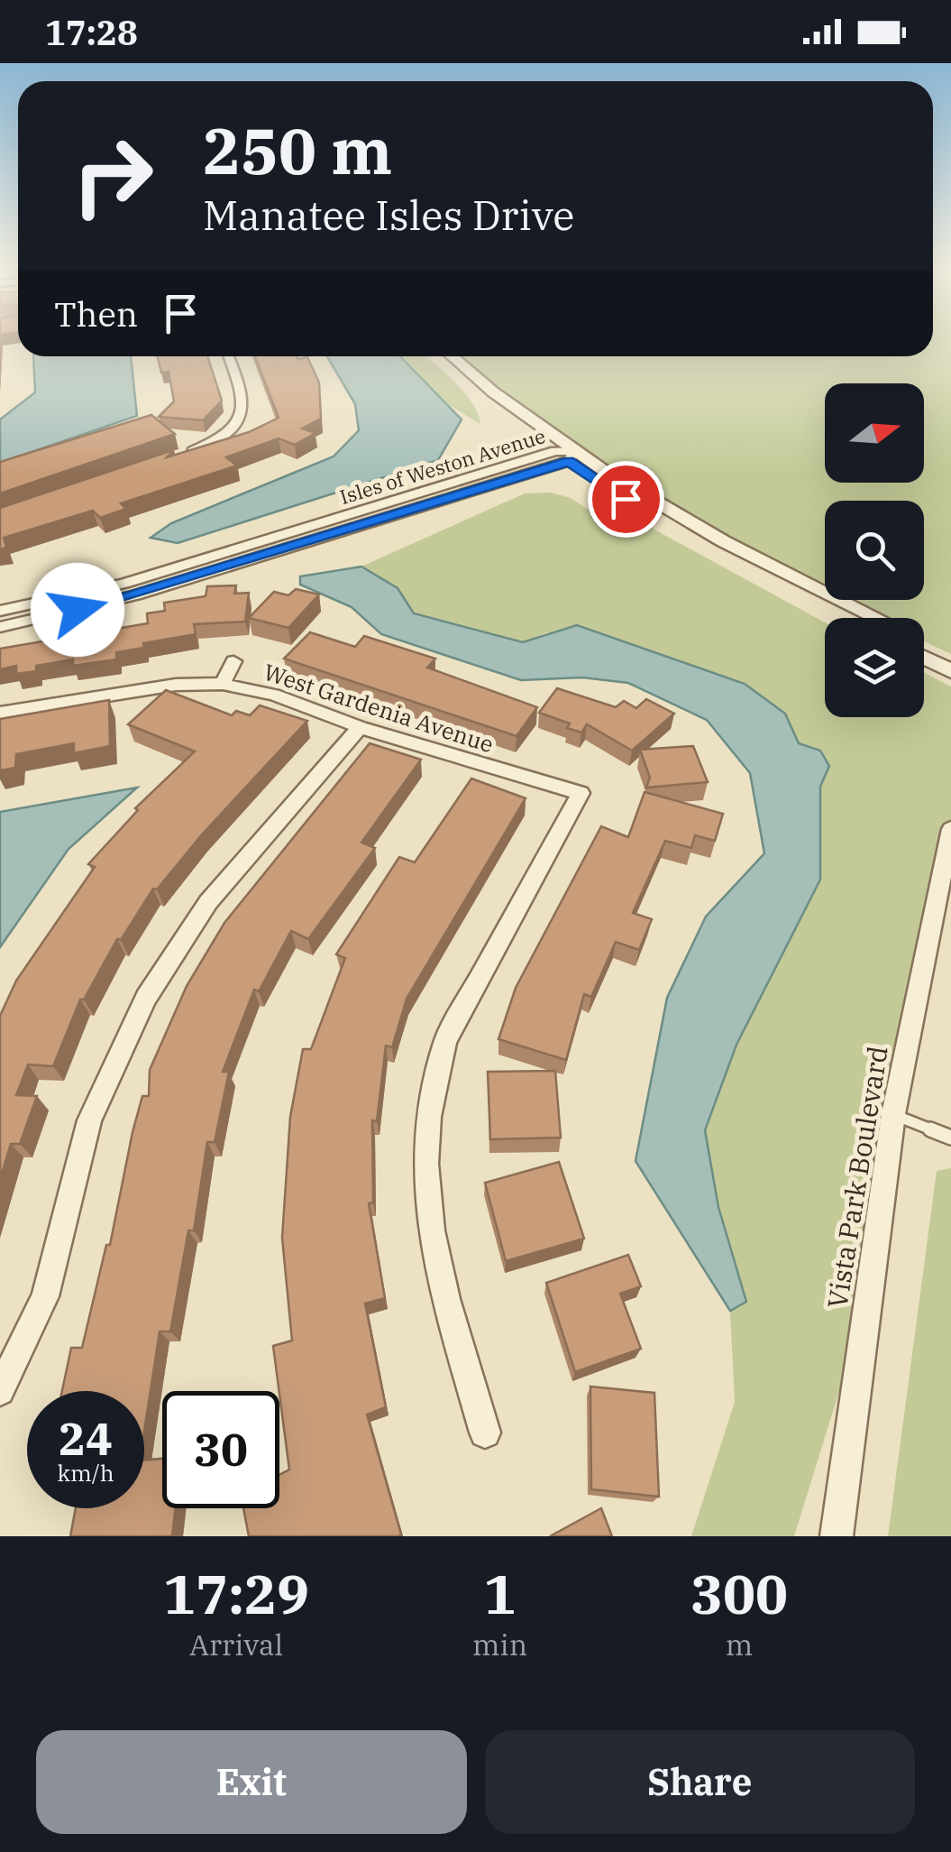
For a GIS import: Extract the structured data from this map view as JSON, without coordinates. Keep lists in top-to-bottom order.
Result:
{
  "streets": {
    "street": ["Isles of Weston Avenue", "West Gardenia Avenue", "Vista Park Boulevard"]
  },
  "north": "right",
  "page": {
    "status": "17:28",
    "turn": ["250 m", "Manatee Isles Drive"],
    "then": "Then",
    "speed": "24 km/h",
    "limit": "30",
    "eta": [
      "17:29",
      "Arrival",
      "1",
      "min",
      "300",
      "m"
    ],
    "buttons": ["Exit", "Share"]
  }
}
